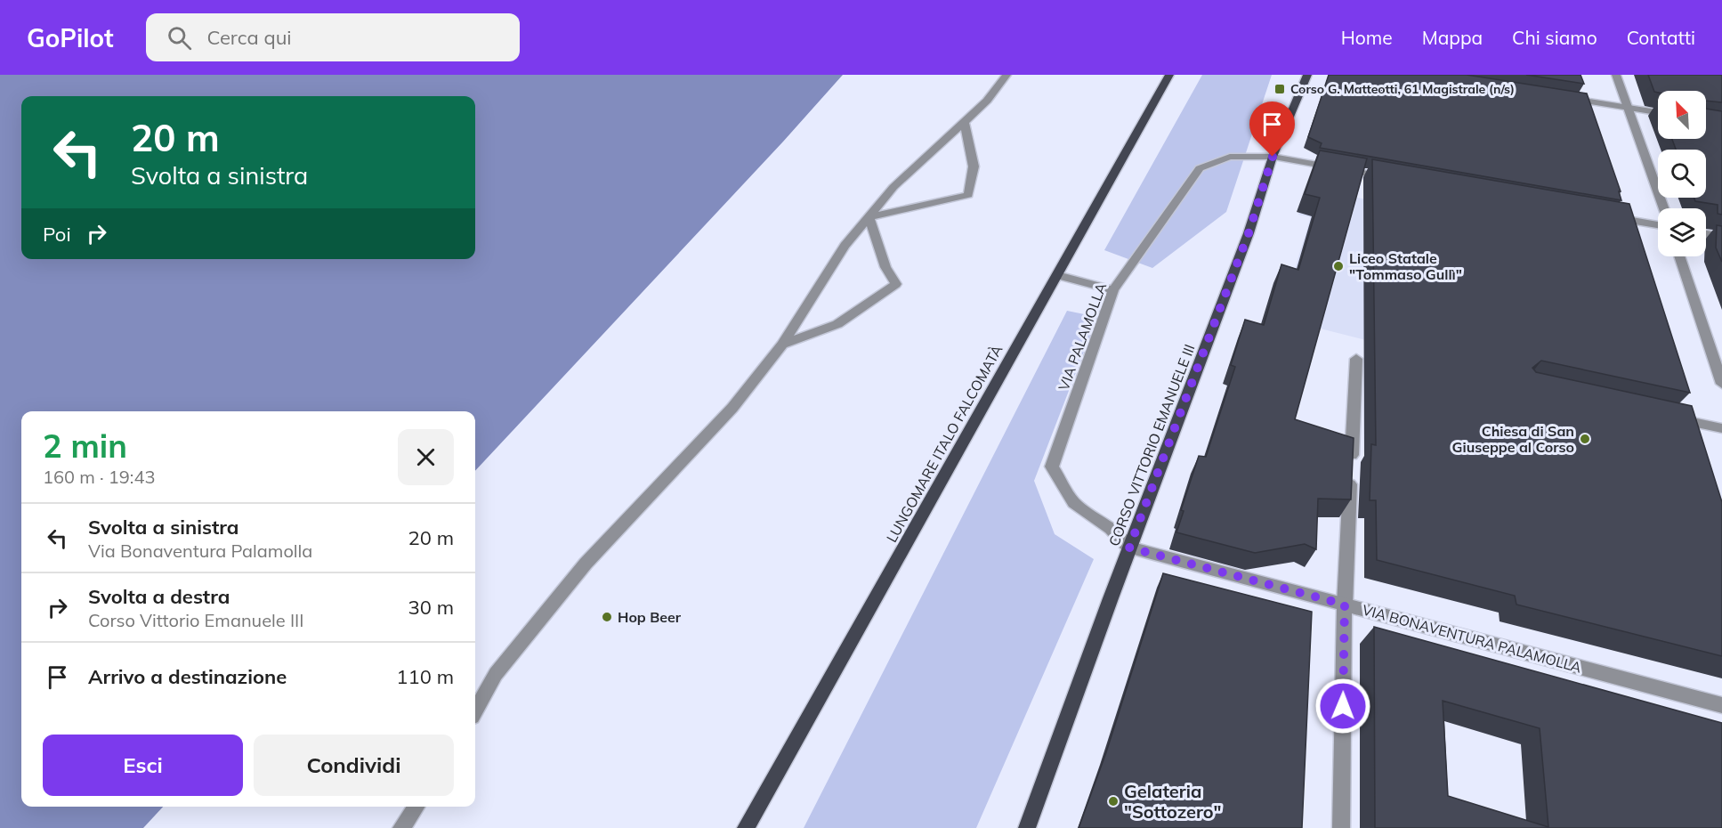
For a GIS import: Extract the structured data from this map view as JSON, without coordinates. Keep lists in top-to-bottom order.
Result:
{
  "streets": {
    "main road": ["LUNGOMARE ITALO FALCOMATÀ", "CORSO VITTORIO EMANUELE III"],
    "street": ["VIA PALAMOLLA", "VIA BONAVENTURA PALAMOLLA"]
  },
  "crossings": [
    ["VIA PALAMOLLA", "CORSO VITTORIO EMANUELE III"],
    ["VIA PALAMOLLA", "VIA BONAVENTURA PALAMOLLA"],
    ["CORSO VITTORIO EMANUELE III", "VIA BONAVENTURA PALAMOLLA"]
  ],
  "places": {
    "transit": ["Corso G. Matteotti, 61 Magistrale (n/s)"],
    "other": [
      "Liceo Statale \"Tommaso Gullì\"",
      "Chiesa di San Giuseppe al Corso",
      "Hop Beer",
      "Gelateria \"Sottozero\""
    ]
  },
  "north": "top left",
  "page": {
    "header": "GoPilot",
    "search": "Cerca qui",
    "nav": [
      "Home",
      "Mappa",
      "Chi siamo",
      "Contatti"
    ],
    "turn": ["20 m", "Svolta a sinistra"],
    "then": "Poi",
    "heading": ["2 min", "160 m · 19:43"],
    "list": [
      {
        "name": "Svolta a sinistra",
        "note": "Via Bonaventura Palamolla",
        "value": "20 m"
      },
      {
        "name": "Svolta a destra",
        "note": "Corso Vittorio Emanuele III",
        "value": "30 m"
      },
      {
        "name": "Arrivo a destinazione",
        "value": "110 m"
      }
    ],
    "buttons": ["Esci", "Condividi"]
  }
}
